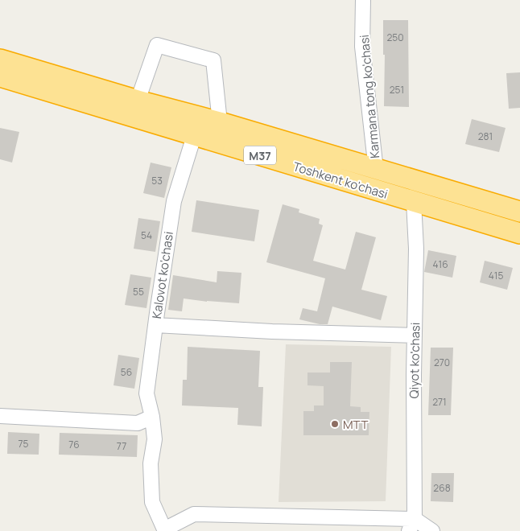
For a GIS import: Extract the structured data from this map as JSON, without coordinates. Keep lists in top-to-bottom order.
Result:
{
  "streets": {
    "highway": ["M37", "Toshkent ko'chasi"],
    "street": ["Karmana tong ko'chasi", "Kalovot ko'chasi", "Qiyot ko'chasi"]
  },
  "crossings": [
    ["Karmana tong ko'chasi", "Toshkent ko'chasi"],
    ["Toshkent ko'chasi", "Kalovot ko'chasi"],
    ["Toshkent ko'chasi", "Qiyot ko'chasi"]
  ],
  "places": ["MTT"],
  "house_numbers": [
    "250",
    "251",
    "281",
    "53",
    "54",
    "416",
    "415",
    "55",
    "270",
    "56",
    "271",
    "75",
    "76",
    "77",
    "268"
  ]
}
